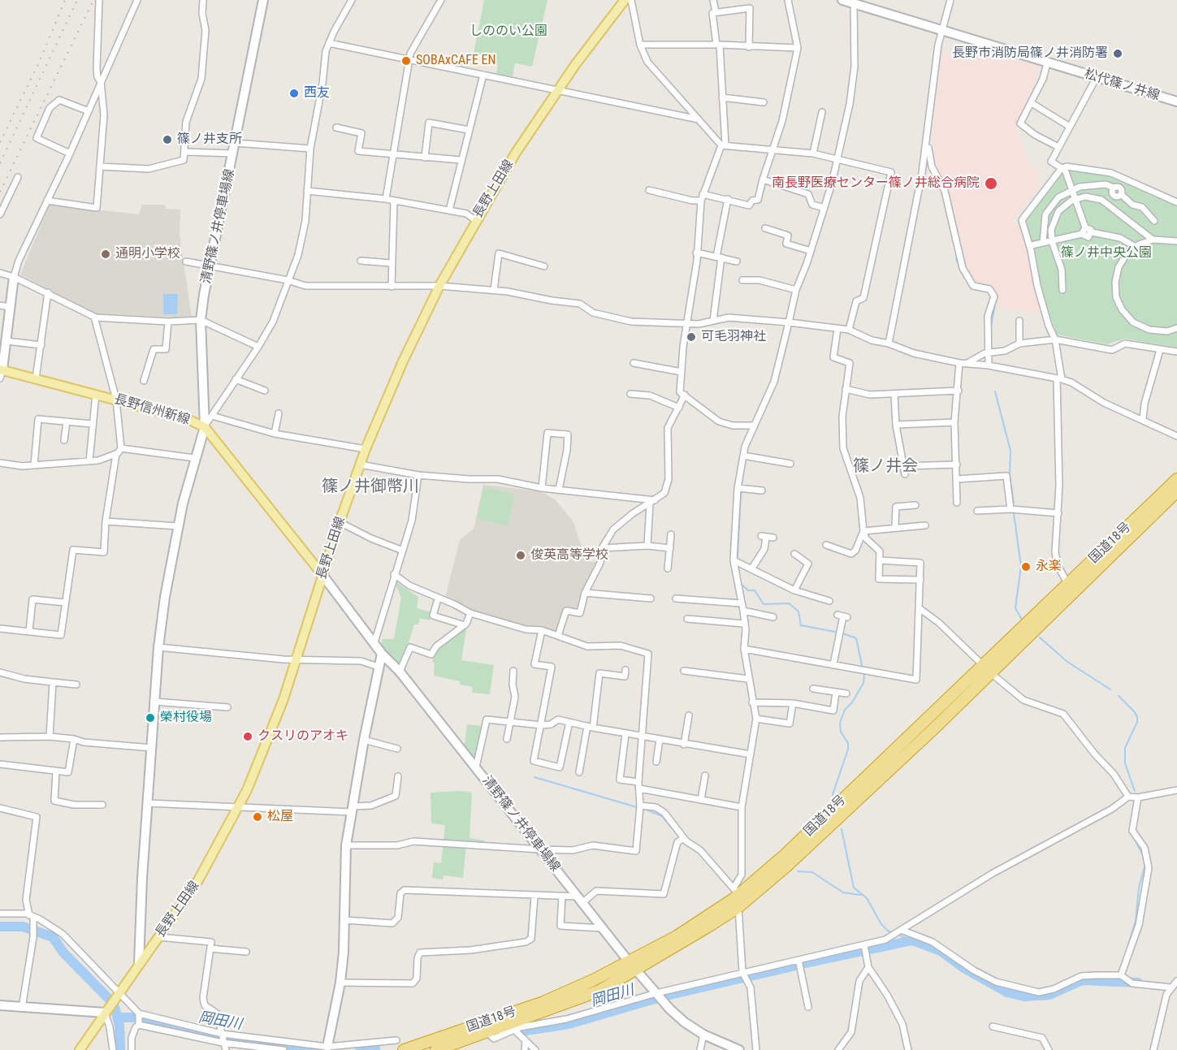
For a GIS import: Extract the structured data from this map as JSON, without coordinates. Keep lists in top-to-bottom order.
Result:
{
  "streets": {
    "highway": ["国道18号"],
    "main road": [
      "松代篠ノ井線",
      "長野上田線",
      "清野篠ノ井停車場線",
      "長野信州新線"
    ]
  },
  "crossings": [
    ["長野上田線", "清野篠ノ井停車場線"],
    ["長野上田線", "長野信州新線"],
    ["清野篠ノ井停車場線", "長野信州新線"],
    ["清野篠ノ井停車場線", "国道18号"]
  ],
  "districts": ["篠ノ井会", "篠ノ井御幣川"],
  "water": ["岡田川"],
  "parks": ["しののい公園", "篠ノ井中央公園"],
  "places": [
    "長野市消防局篠ノ井消防署",
    "SOBAxCAFE EN",
    "西友",
    "篠ノ井支所",
    "南長野医療センター篠ノ井総合病院",
    "通明小学校",
    "可毛羽神社",
    "俊英高等学校",
    "永楽",
    "榮村役場",
    "クスリのアオキ",
    "松屋"
  ]
}
